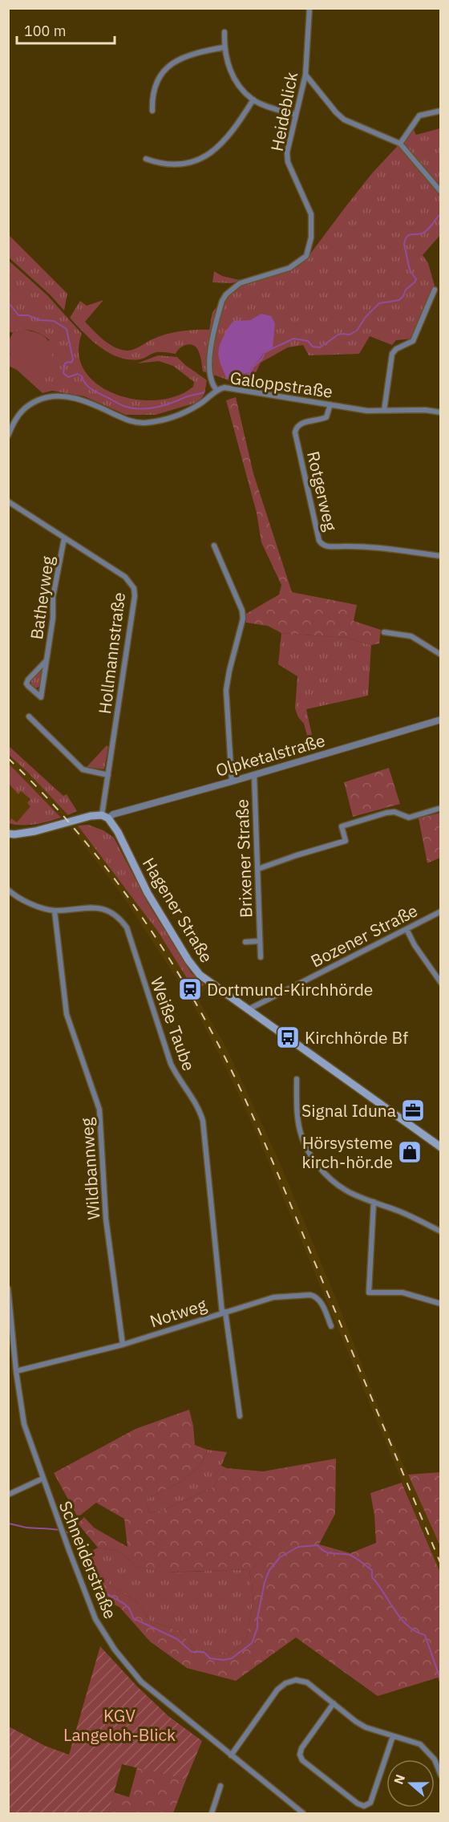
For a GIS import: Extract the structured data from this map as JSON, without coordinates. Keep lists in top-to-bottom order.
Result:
{
  "streets": {
    "main road": ["Hagener Straße"],
    "street": [
      "Heideblick",
      "Galoppstraße",
      "Rotgerweg",
      "Batheyweg",
      "Hollmannstraße",
      "Olpketalstraße",
      "Brixener Straße",
      "Bozener Straße",
      "Weiße Taube",
      "Wildbannweg",
      "Notweg",
      "Schneiderstraße"
    ]
  },
  "crossings": [
    ["Heideblick", "Galoppstraße"],
    ["Galoppstraße", "Rotgerweg"],
    ["Batheyweg", "Hollmannstraße"],
    ["Hollmannstraße", "Olpketalstraße"],
    ["Hollmannstraße", "Hagener Straße"],
    ["Olpketalstraße", "Brixener Straße"],
    ["Olpketalstraße", "Hagener Straße"],
    ["Hagener Straße", "Bozener Straße"],
    ["Weiße Taube", "Wildbannweg"],
    ["Weiße Taube", "Notweg"],
    ["Wildbannweg", "Notweg"],
    ["Notweg", "Schneiderstraße"]
  ],
  "parks": ["KGV Langeloh-Blick"],
  "places": {
    "station": ["Dortmund-Kirchhörde"],
    "bus stop": ["Kirchhörde Bf"],
    "office": ["Signal Iduna"],
    "shop": ["Hörsysteme kirch-hör.de"]
  },
  "scale_bar": "100 m",
  "north": "left"
}
